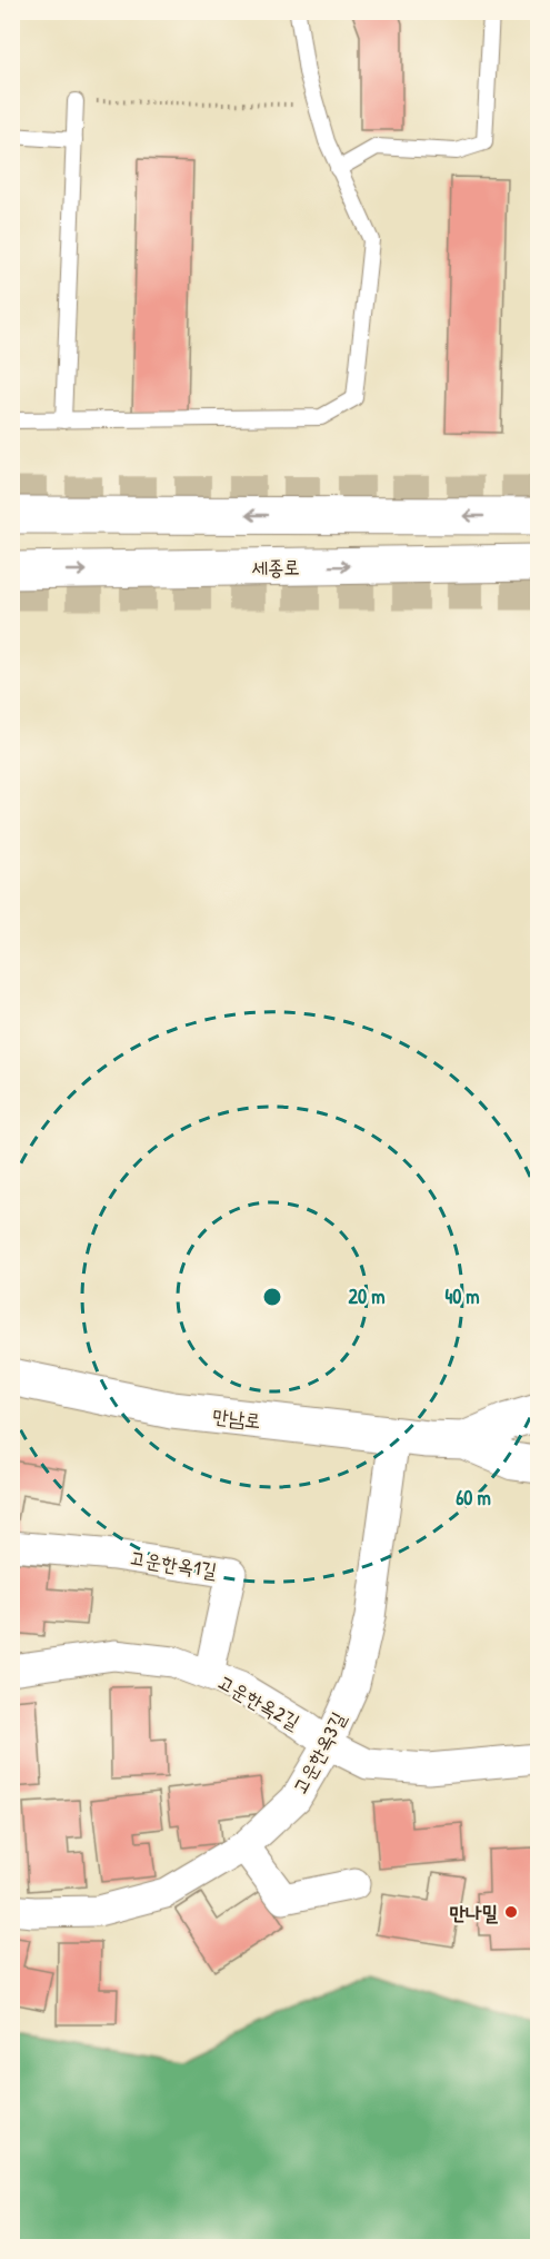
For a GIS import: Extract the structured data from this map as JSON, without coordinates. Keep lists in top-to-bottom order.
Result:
{
  "streets": {
    "main road": ["세종로", "만남로"],
    "street": ["고운한옥1길", "고운한옥2길", "고운한옥3길"]
  },
  "crossings": [
    ["만남로", "고운한옥3길"],
    ["고운한옥1길", "고운한옥2길"],
    ["고운한옥2길", "고운한옥3길"]
  ],
  "places": ["만나밀"],
  "rings": ["20 m", "40 m", "60 m"]
}
